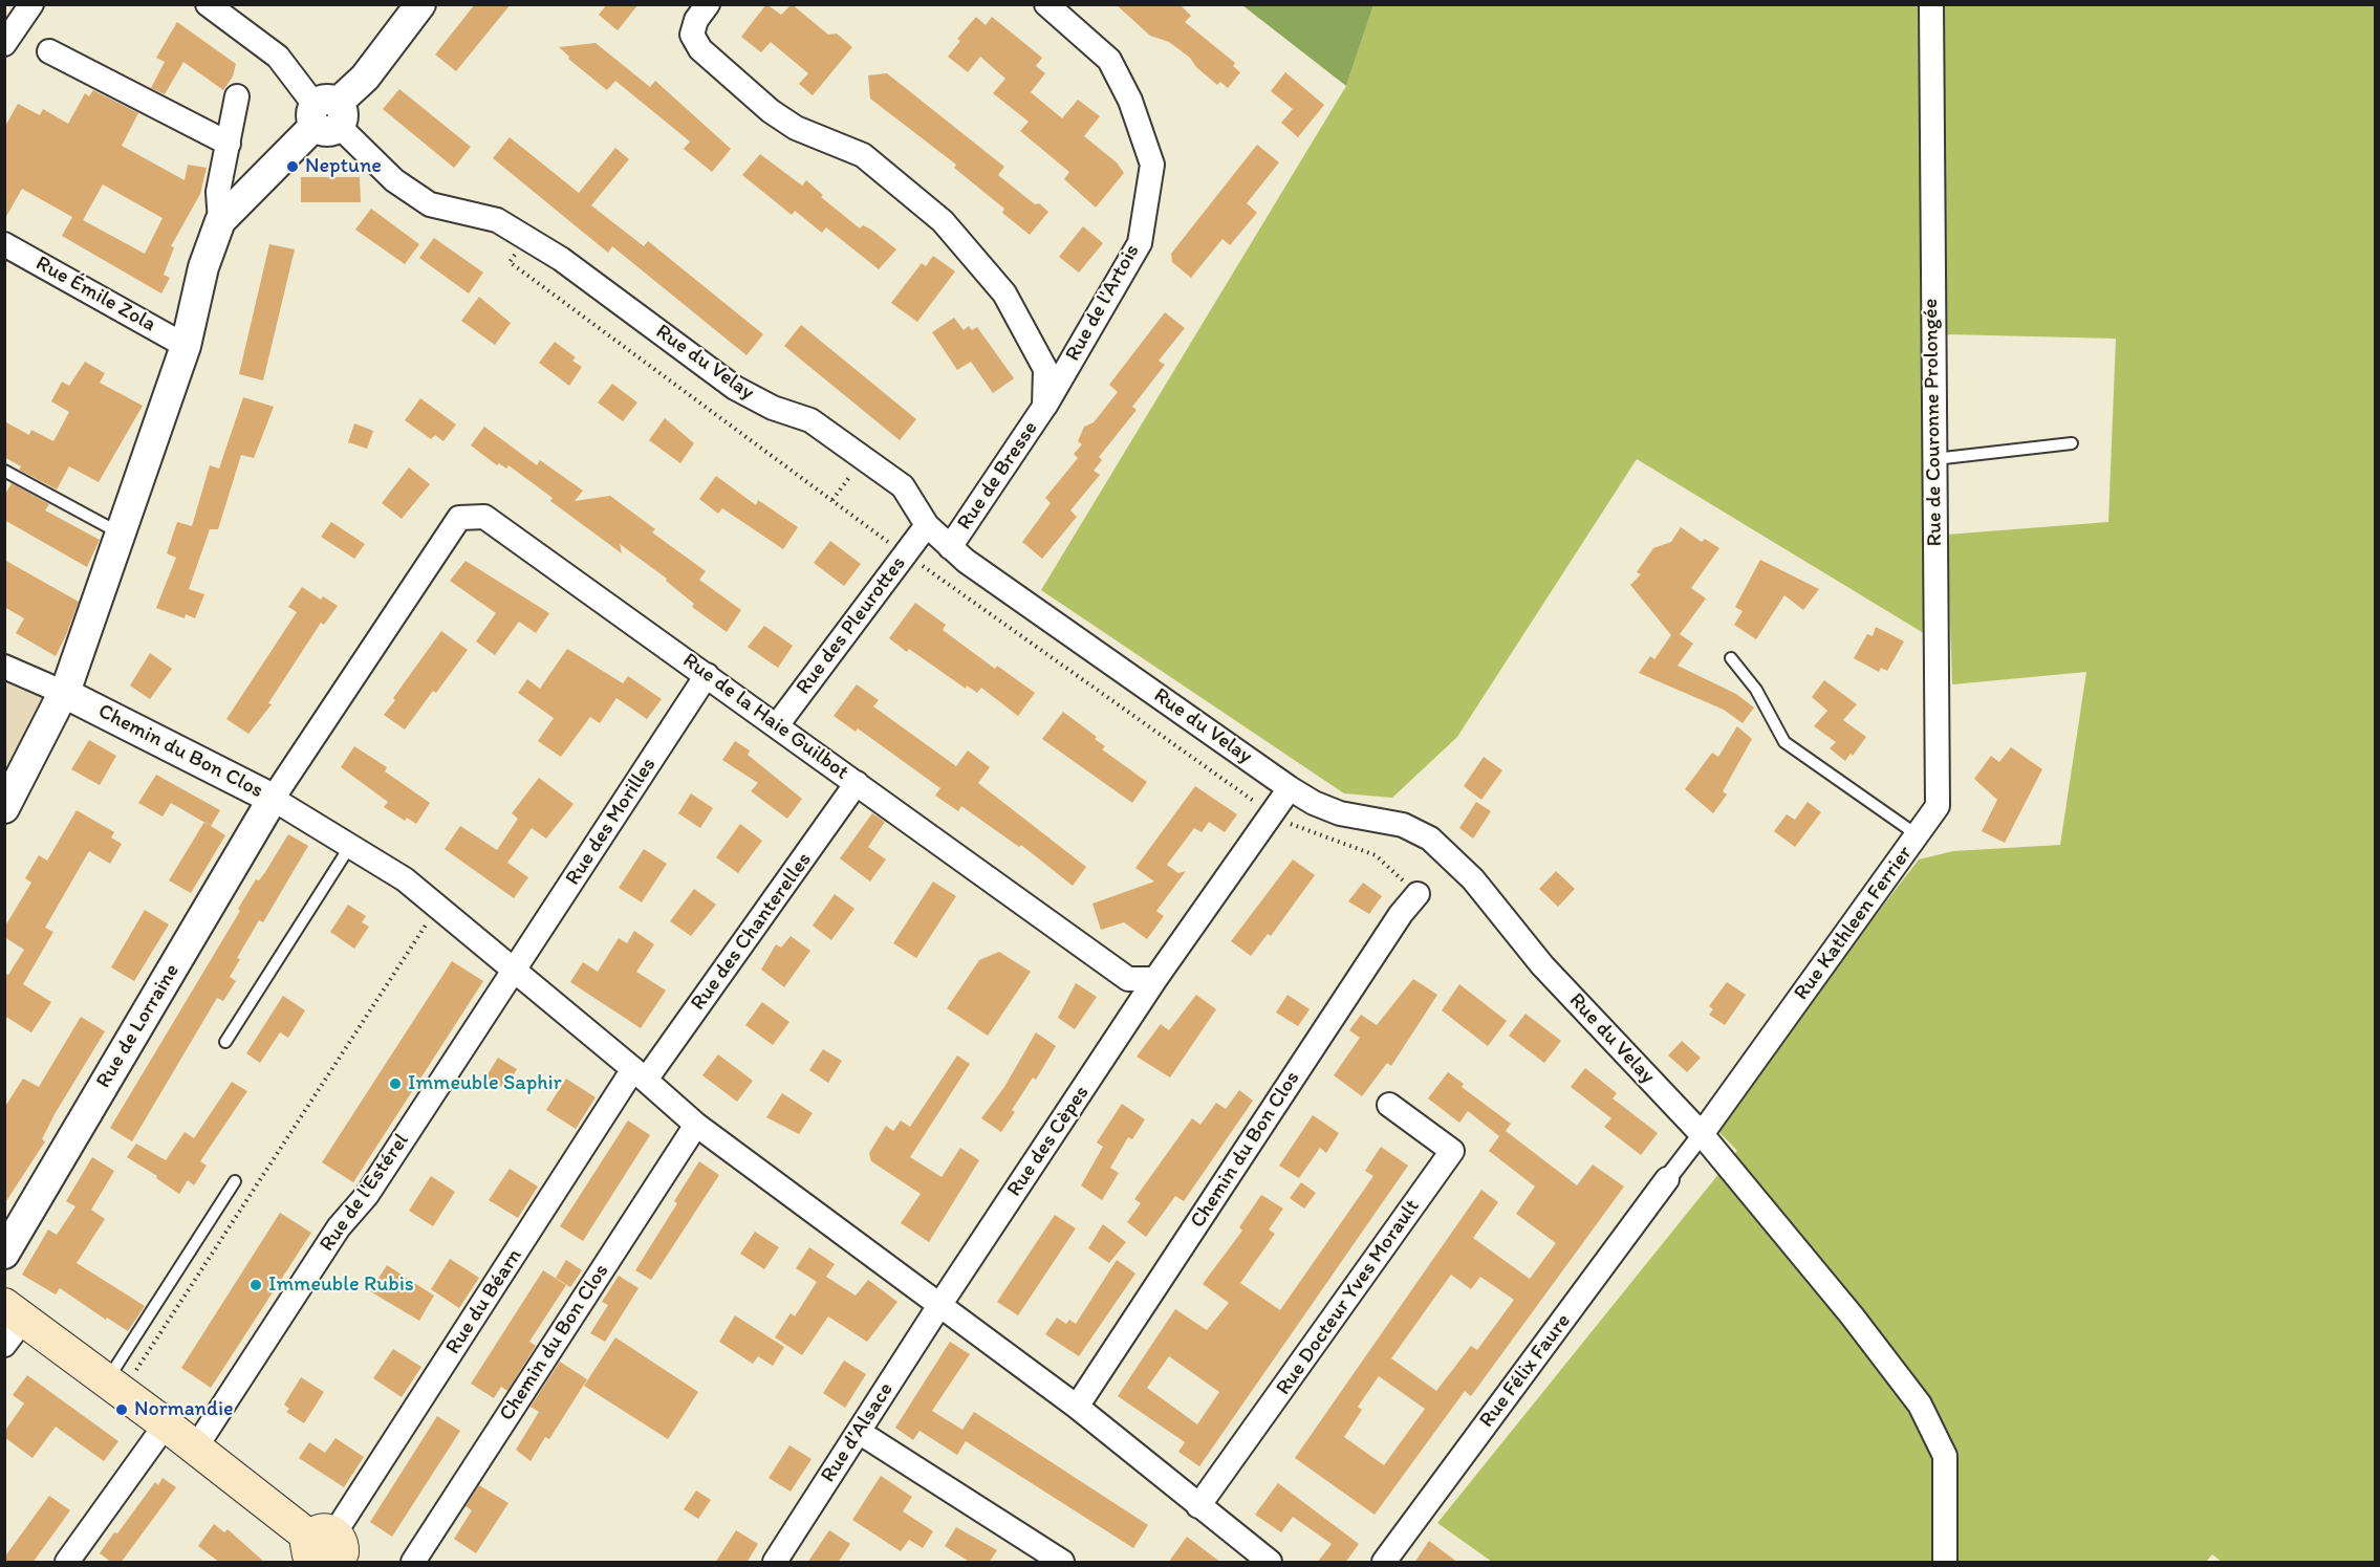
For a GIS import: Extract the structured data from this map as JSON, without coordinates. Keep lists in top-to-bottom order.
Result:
{
  "streets": {
    "street": [
      "Rue Émile Zola",
      "Rue de l'Artois",
      "Rue du Velay",
      "Rue de Couronne Prolongée",
      "Rue de Bresse",
      "Rue des Pleurottes",
      "Rue de la Haie Guilbot",
      "Chemin du Bon Clos",
      "Rue des Morilles",
      "Rue Kathleen Ferrier",
      "Rue des Chanterelles",
      "Rue de Lorraine",
      "Rue des Cèpes",
      "Rue de l'Estérel",
      "Rue Docteur Yves Morault",
      "Rue du Béarn",
      "Rue Félix Faure",
      "Rue d'Alsace"
    ]
  },
  "crossings": [
    ["Rue de l'Artois", "Rue de Bresse"],
    ["Rue du Velay", "Rue de Bresse"],
    ["Rue du Velay", "Rue des Pleurottes"],
    ["Rue du Velay", "Rue Kathleen Ferrier"],
    ["Rue de Couronne Prolongée", "Rue Kathleen Ferrier"],
    ["Rue des Pleurottes", "Rue de la Haie Guilbot"],
    ["Rue de la Haie Guilbot", "Chemin du Bon Clos"],
    ["Rue de la Haie Guilbot", "Rue des Morilles"],
    ["Rue de la Haie Guilbot", "Rue des Chanterelles"],
    ["Rue de la Haie Guilbot", "Rue de Lorraine"],
    ["Rue de la Haie Guilbot", "Rue des Cèpes"],
    ["Chemin du Bon Clos", "Rue des Morilles"],
    ["Chemin du Bon Clos", "Rue des Chanterelles"],
    ["Chemin du Bon Clos", "Rue de Lorraine"],
    ["Chemin du Bon Clos", "Rue des Cèpes"],
    ["Chemin du Bon Clos", "Rue de l'Estérel"],
    ["Chemin du Bon Clos", "Rue Docteur Yves Morault"],
    ["Chemin du Bon Clos", "Rue du Béarn"],
    ["Chemin du Bon Clos", "Rue d'Alsace"],
    ["Rue des Morilles", "Rue de l'Estérel"],
    ["Rue des Chanterelles", "Rue du Béarn"],
    ["Rue des Cèpes", "Rue d'Alsace"]
  ],
  "places": [
    "Neptune",
    "Immeuble Saphir",
    "Immeuble Rubis",
    "Normandie"
  ]
}
